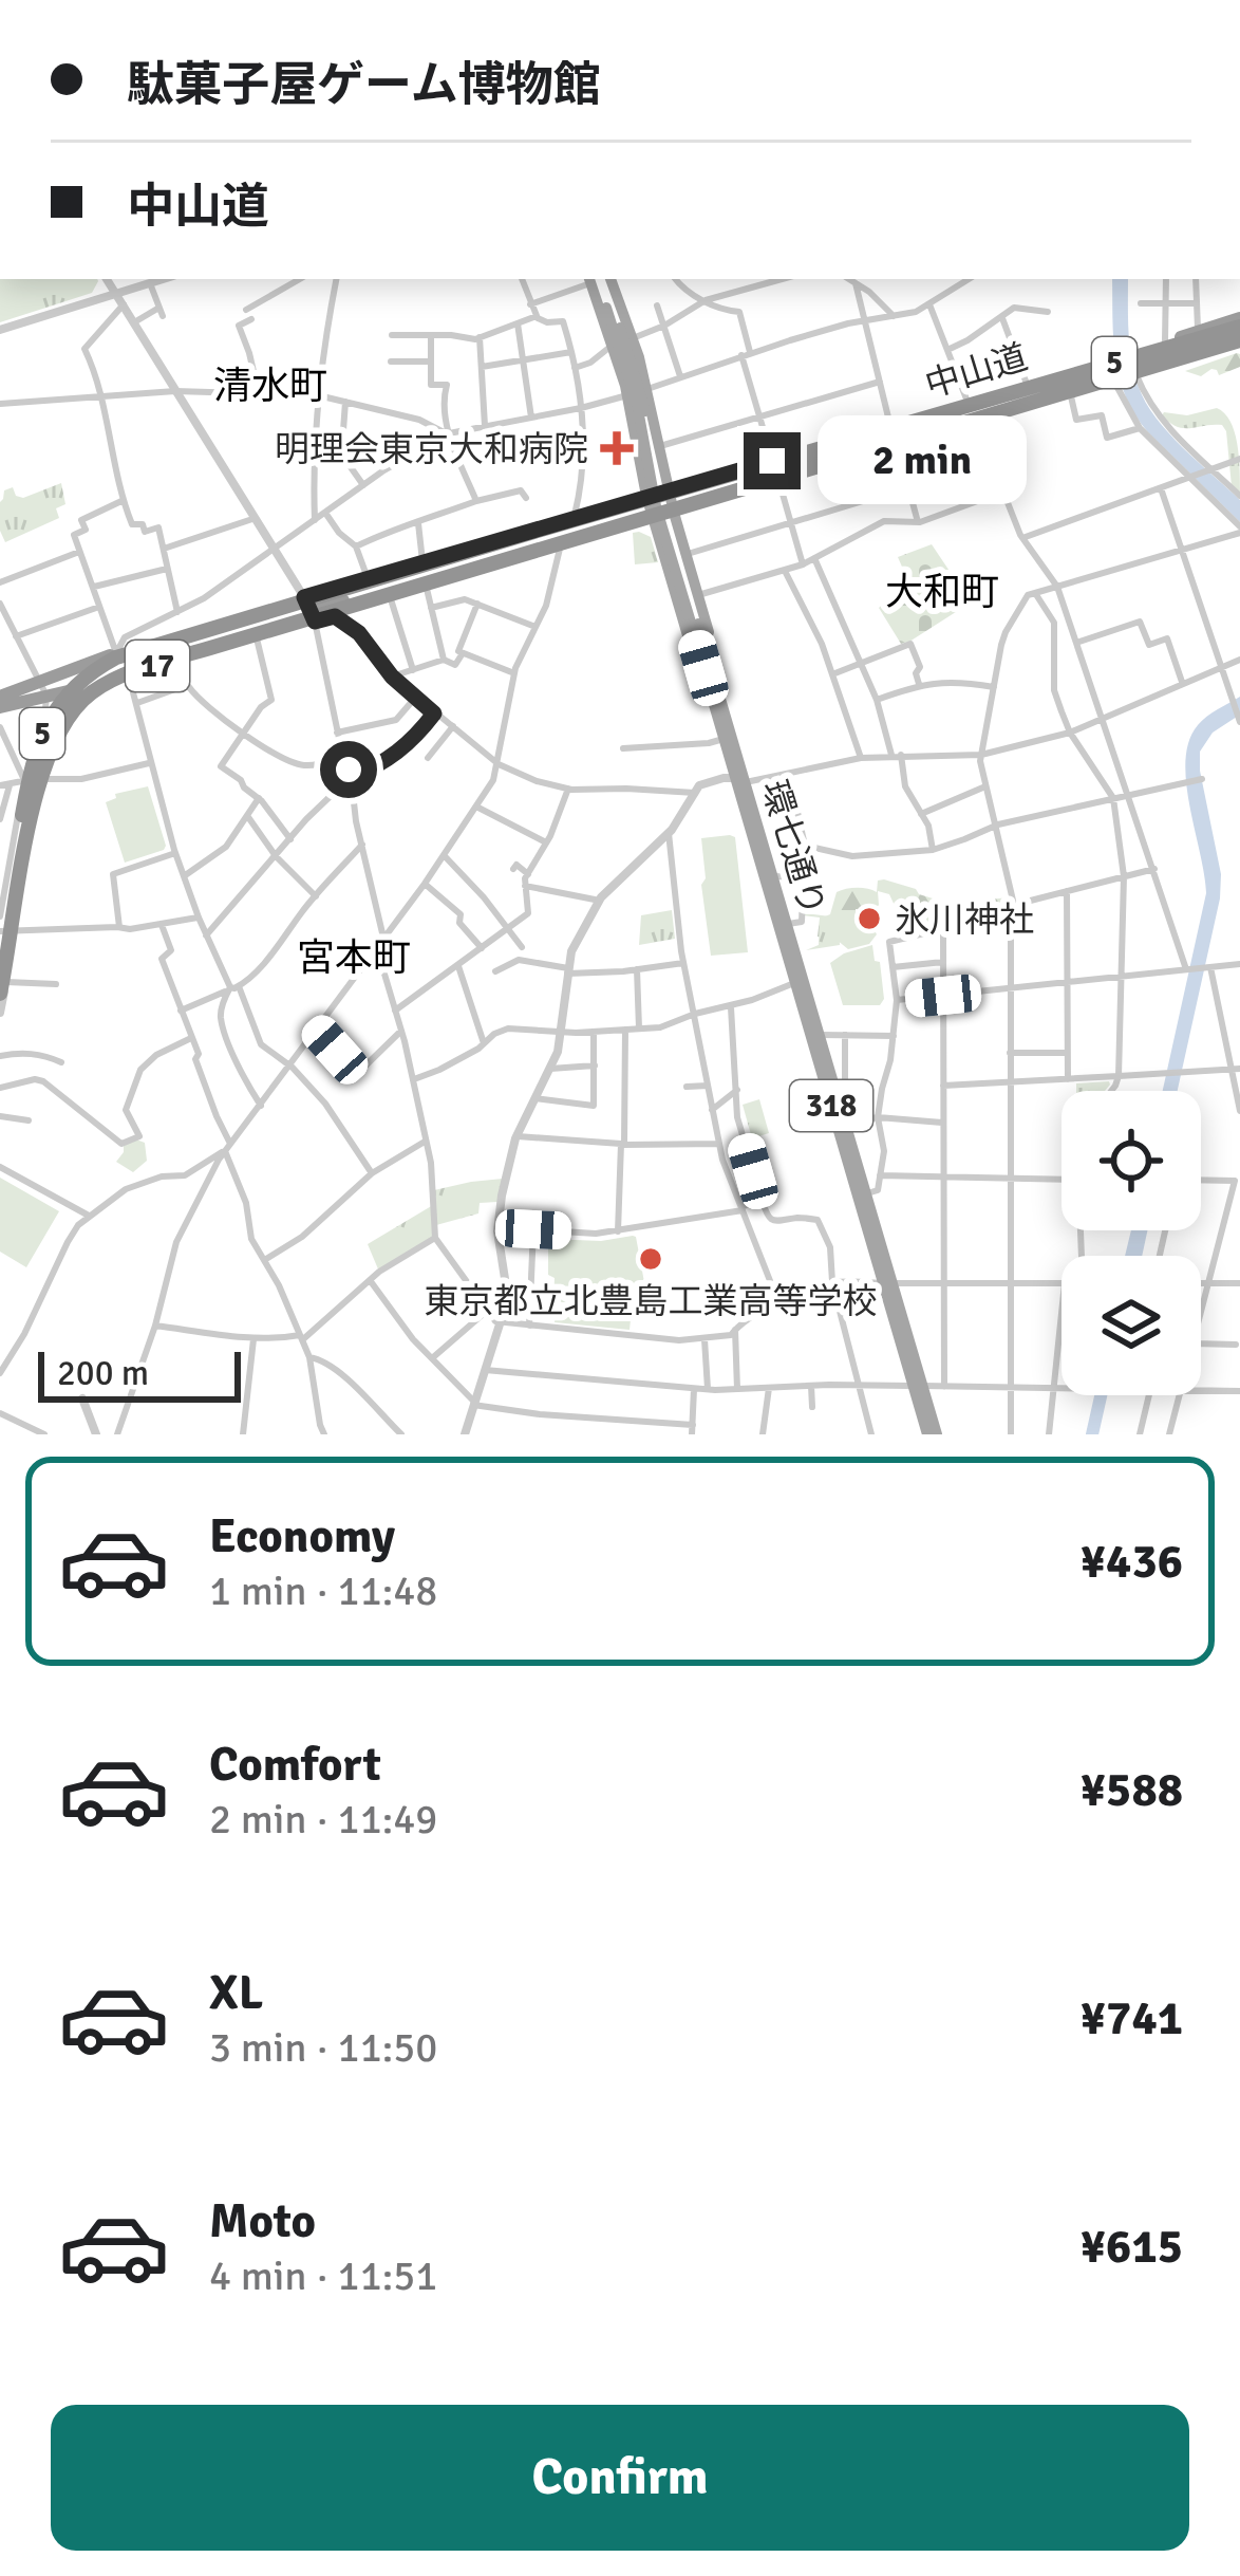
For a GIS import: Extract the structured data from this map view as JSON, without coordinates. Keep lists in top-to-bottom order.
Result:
{
  "streets": {
    "highway": ["5", "中山道", "17"],
    "main road": ["環七通り", "318"]
  },
  "crossings": [
    ["5", "中山道"],
    ["5", "17"],
    ["中山道", "17"]
  ],
  "districts": ["清水町", "大和町", "宮本町"],
  "places": {
    "health": ["明理会東京大和病院"],
    "other": ["氷川神社", "東京都立北豊島工業高等学校"]
  },
  "scale_bar": "200 m",
  "page": {
    "banner": ["駄菓子屋ゲーム博物館", "中山道"],
    "bubble": "2 min",
    "scale": "200 m",
    "list": [
      {
        "name": "Economy",
        "note": "1 min · 11:48",
        "value": "¥436"
      },
      {
        "name": "Comfort",
        "note": "2 min · 11:49",
        "value": "¥588"
      },
      {
        "name": "XL",
        "note": "3 min · 11:50",
        "value": "¥741"
      },
      {
        "name": "Moto",
        "note": "4 min · 11:51",
        "value": "¥615"
      }
    ],
    "buttons": "Confirm"
  }
}
